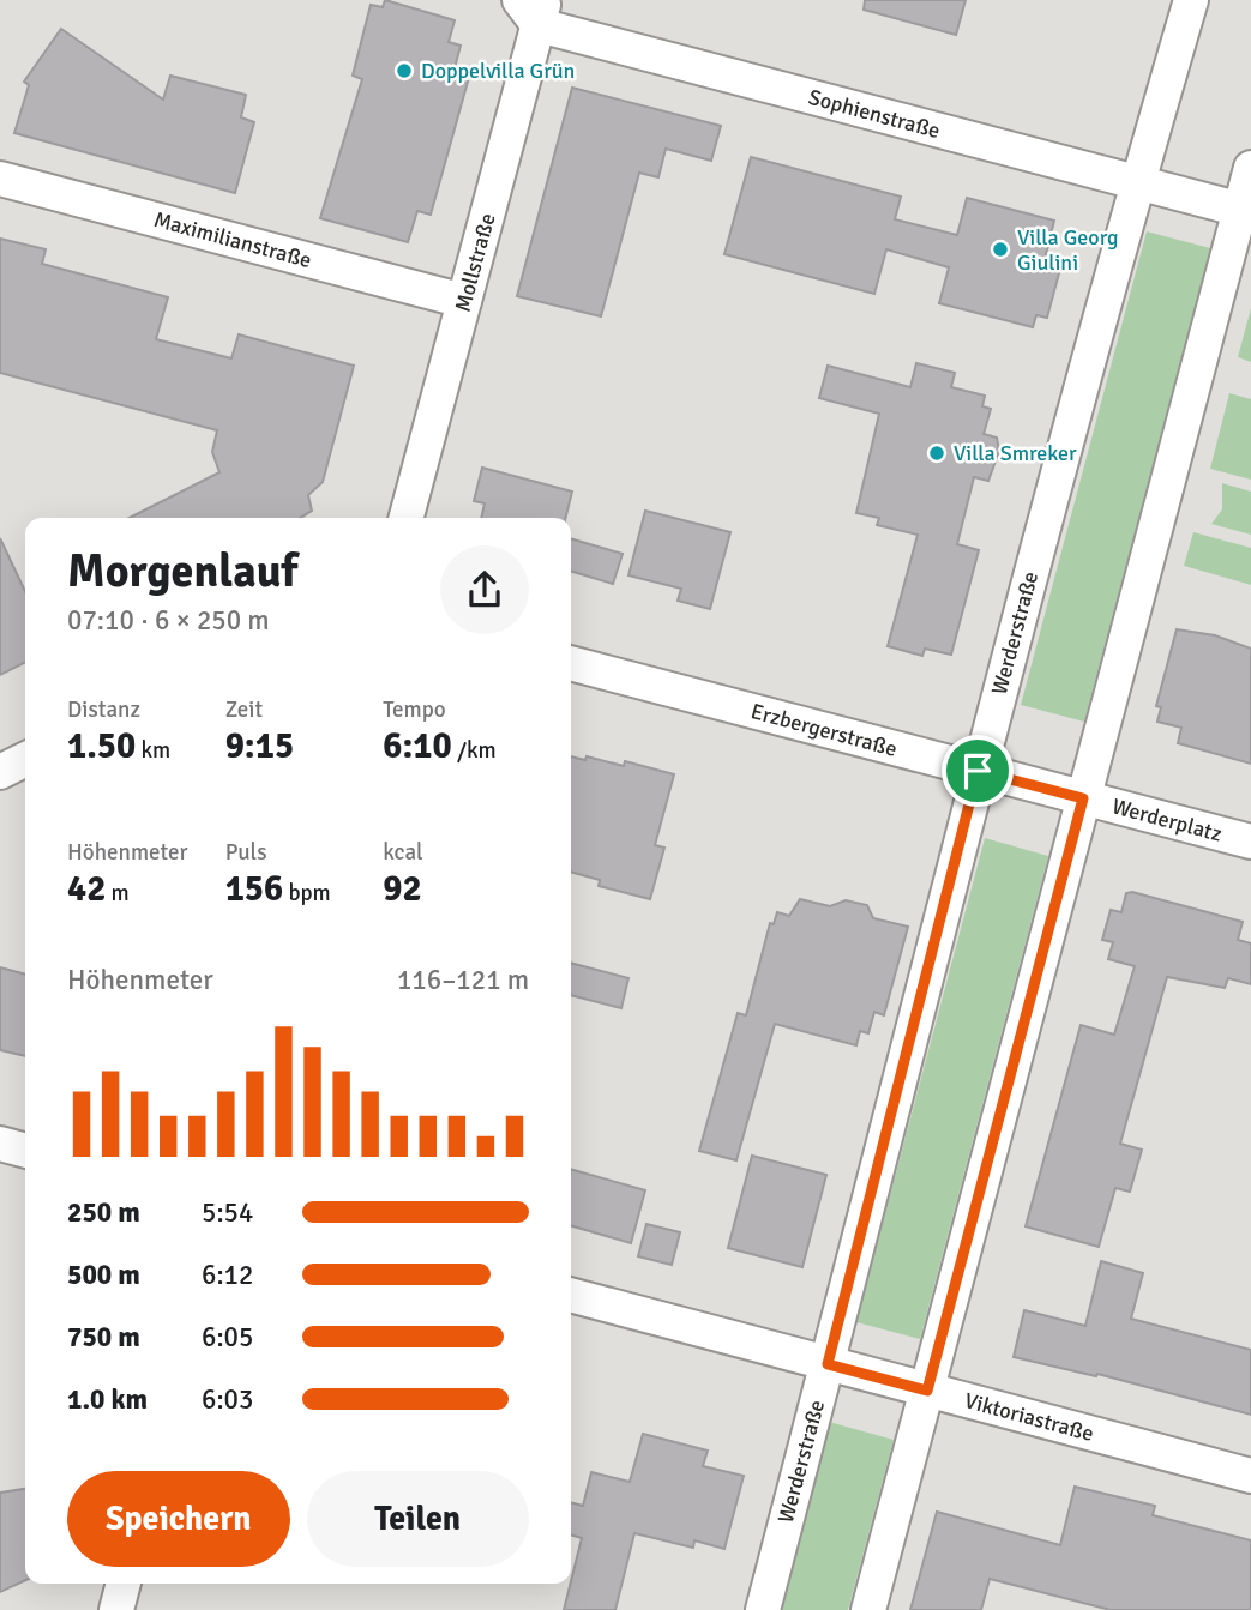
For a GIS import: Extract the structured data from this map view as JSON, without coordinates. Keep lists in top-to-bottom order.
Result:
{
  "streets": {
    "street": [
      "Sophienstraße",
      "Maximilianstraße",
      "Mollstraße",
      "Werderstraße",
      "Erzbergerstraße",
      "Werderplatz",
      "Viktoriastraße"
    ]
  },
  "crossings": [
    ["Sophienstraße", "Mollstraße"],
    ["Sophienstraße", "Werderstraße"],
    ["Maximilianstraße", "Mollstraße"],
    ["Werderstraße", "Erzbergerstraße"],
    ["Werderstraße", "Viktoriastraße"],
    ["Erzbergerstraße", "Werderplatz"]
  ],
  "places": ["Doppelvilla Grün", "Villa Georg Giulini", "Villa Smreker"],
  "page": {
    "heading": ["Morgenlauf", "07:10 · 6 × 250 m"],
    "stats": [
      ["Distanz", "1.50 km"],
      ["Zeit", "9:15"],
      ["Tempo", "6:10 /km"],
      ["Höhenmeter", "42 m"],
      ["Puls", "156 bpm"],
      ["kcal", "92"]
    ],
    "chart": ["Höhenmeter", "116–121 m"],
    "list": [
      {
        "name": "250 m",
        "note": "5:54"
      },
      {
        "name": "500 m",
        "note": "6:12"
      },
      {
        "name": "750 m",
        "note": "6:05"
      },
      {
        "name": "1.0 km",
        "note": "6:03"
      }
    ],
    "buttons": ["Speichern", "Teilen"]
  }
}
